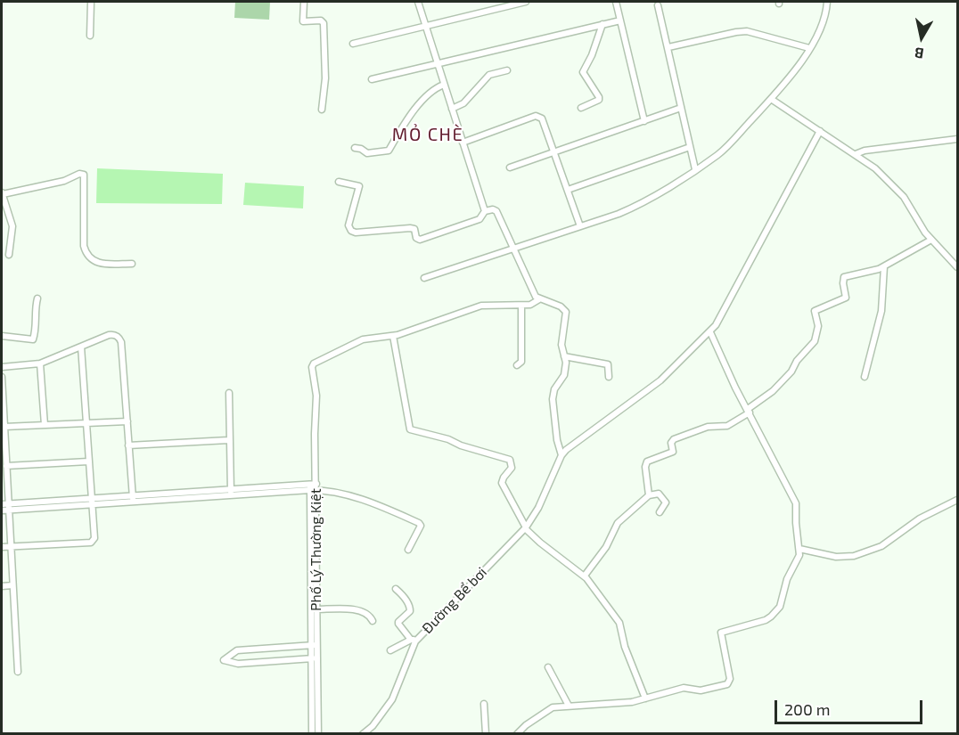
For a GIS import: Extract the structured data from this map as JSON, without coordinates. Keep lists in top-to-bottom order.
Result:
{
  "streets": {
    "street": ["Phố Lý Thường Kiệt", "Đường Bể bơi"]
  },
  "districts": ["MỎ CHÈ"],
  "scale_bar": "200 m",
  "north": "bottom"
}
